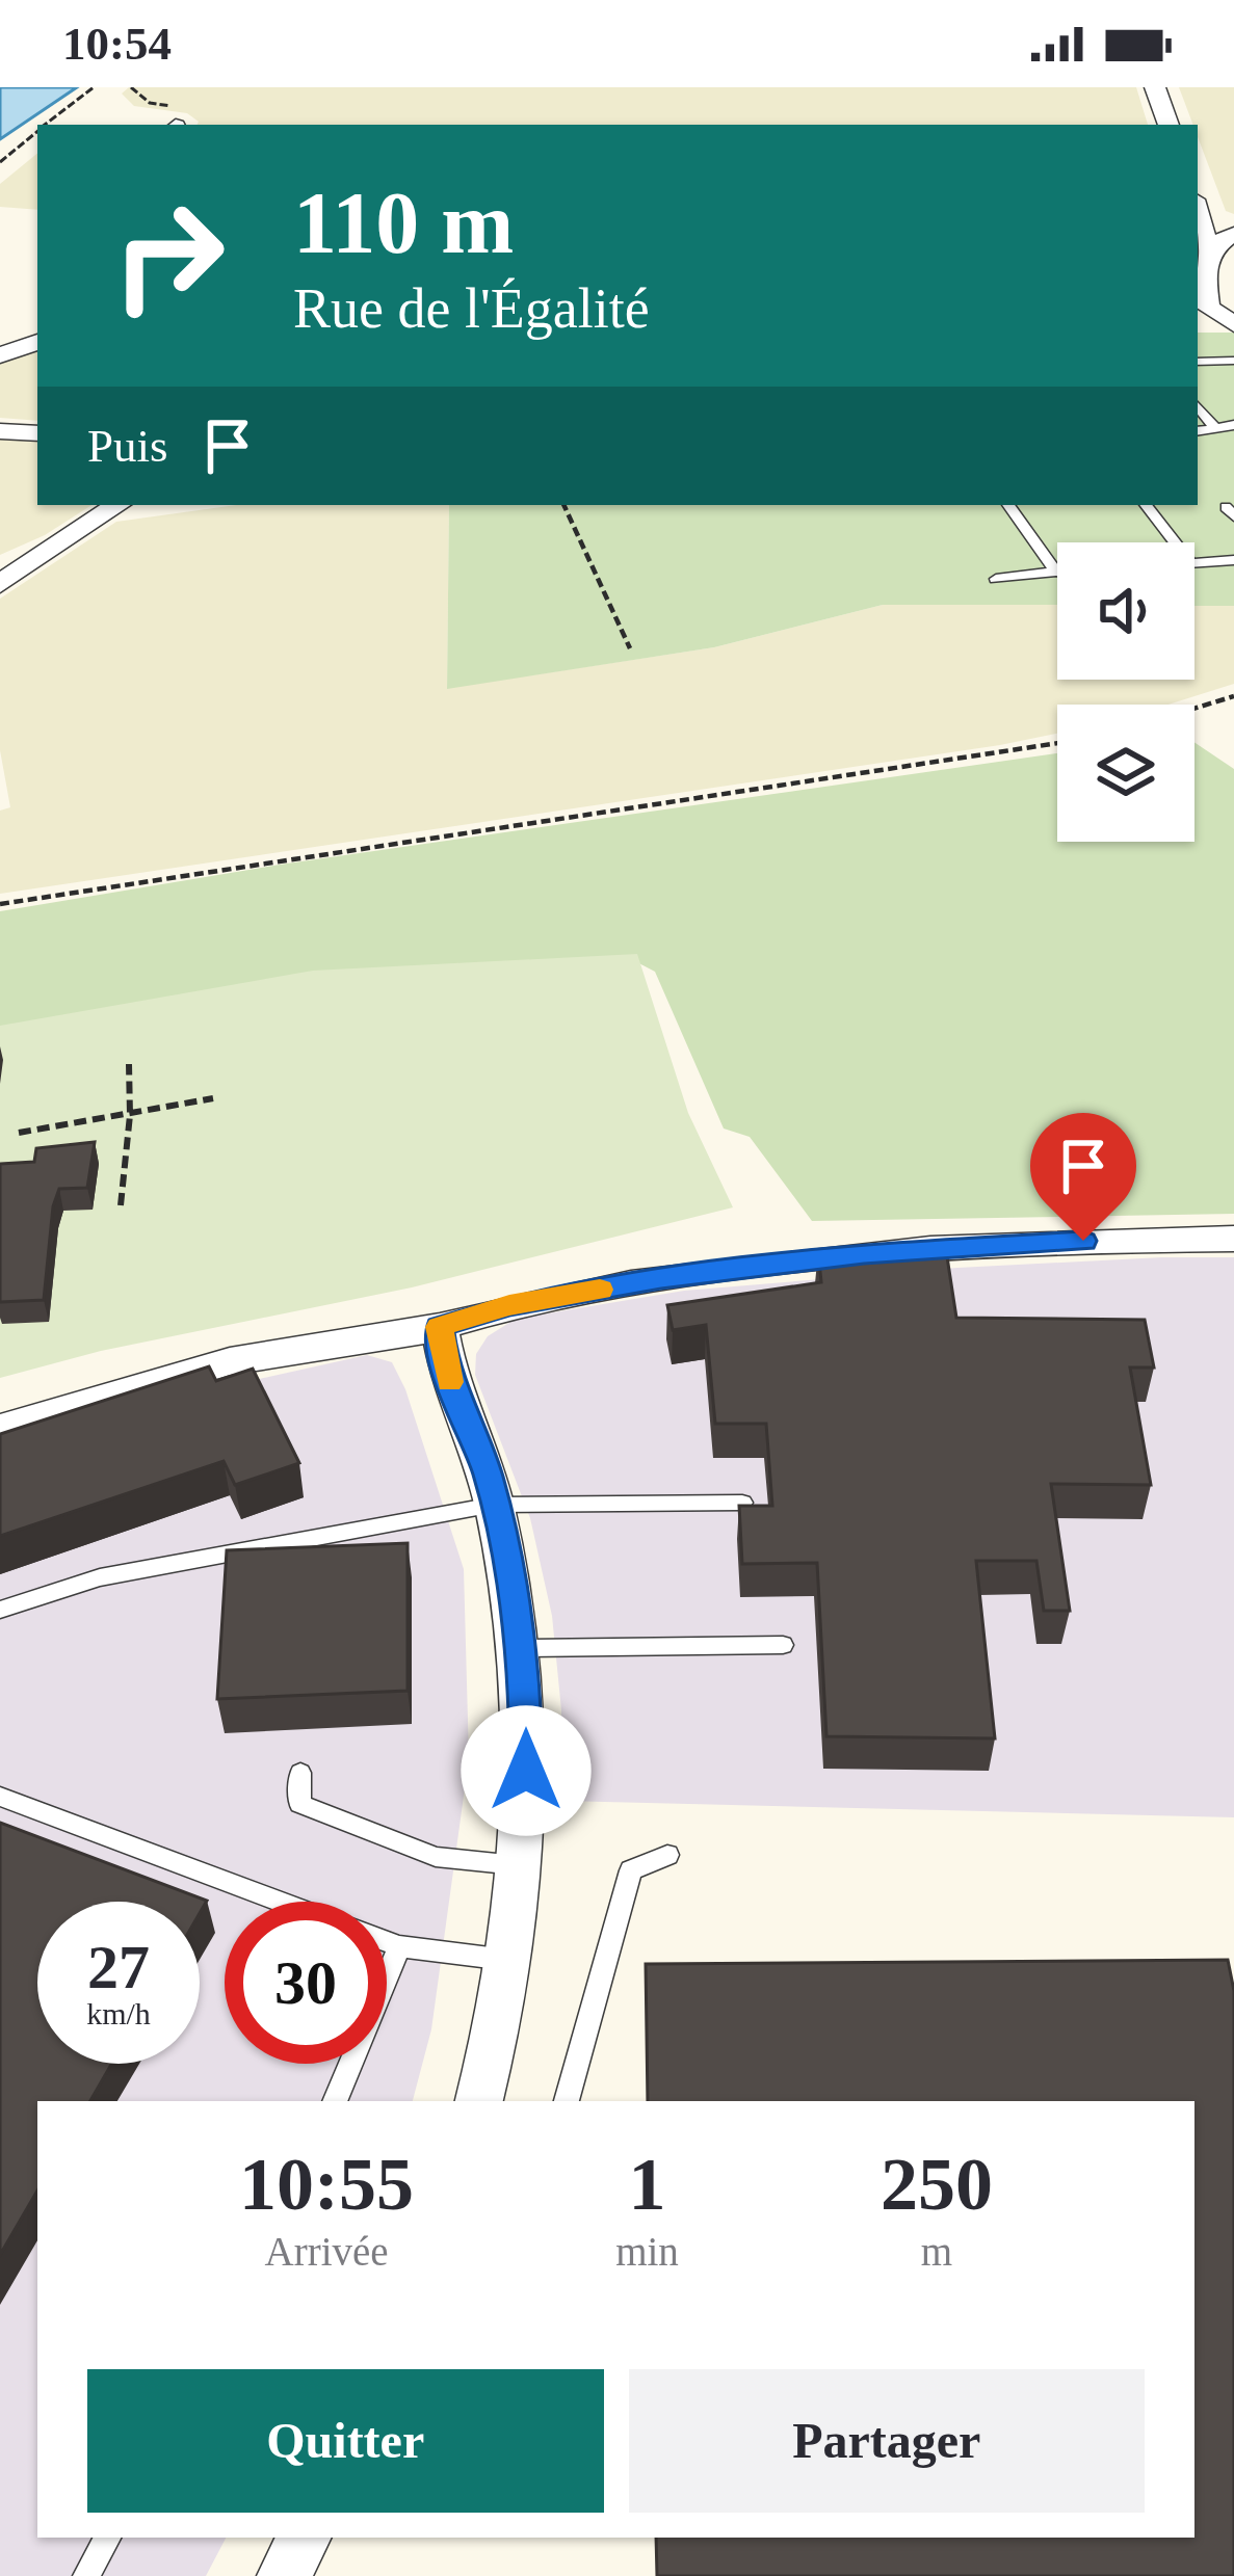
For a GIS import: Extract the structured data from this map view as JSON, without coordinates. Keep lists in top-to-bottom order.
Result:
{
  "page": {
    "status": "10:54",
    "turn": ["110 m", "Rue de l'Égalité"],
    "then": "Puis",
    "speed": "27 km/h",
    "limit": "30",
    "eta": [
      "10:55",
      "Arrivée",
      "1",
      "min",
      "250",
      "m"
    ],
    "buttons": ["Quitter", "Partager"]
  }
}
